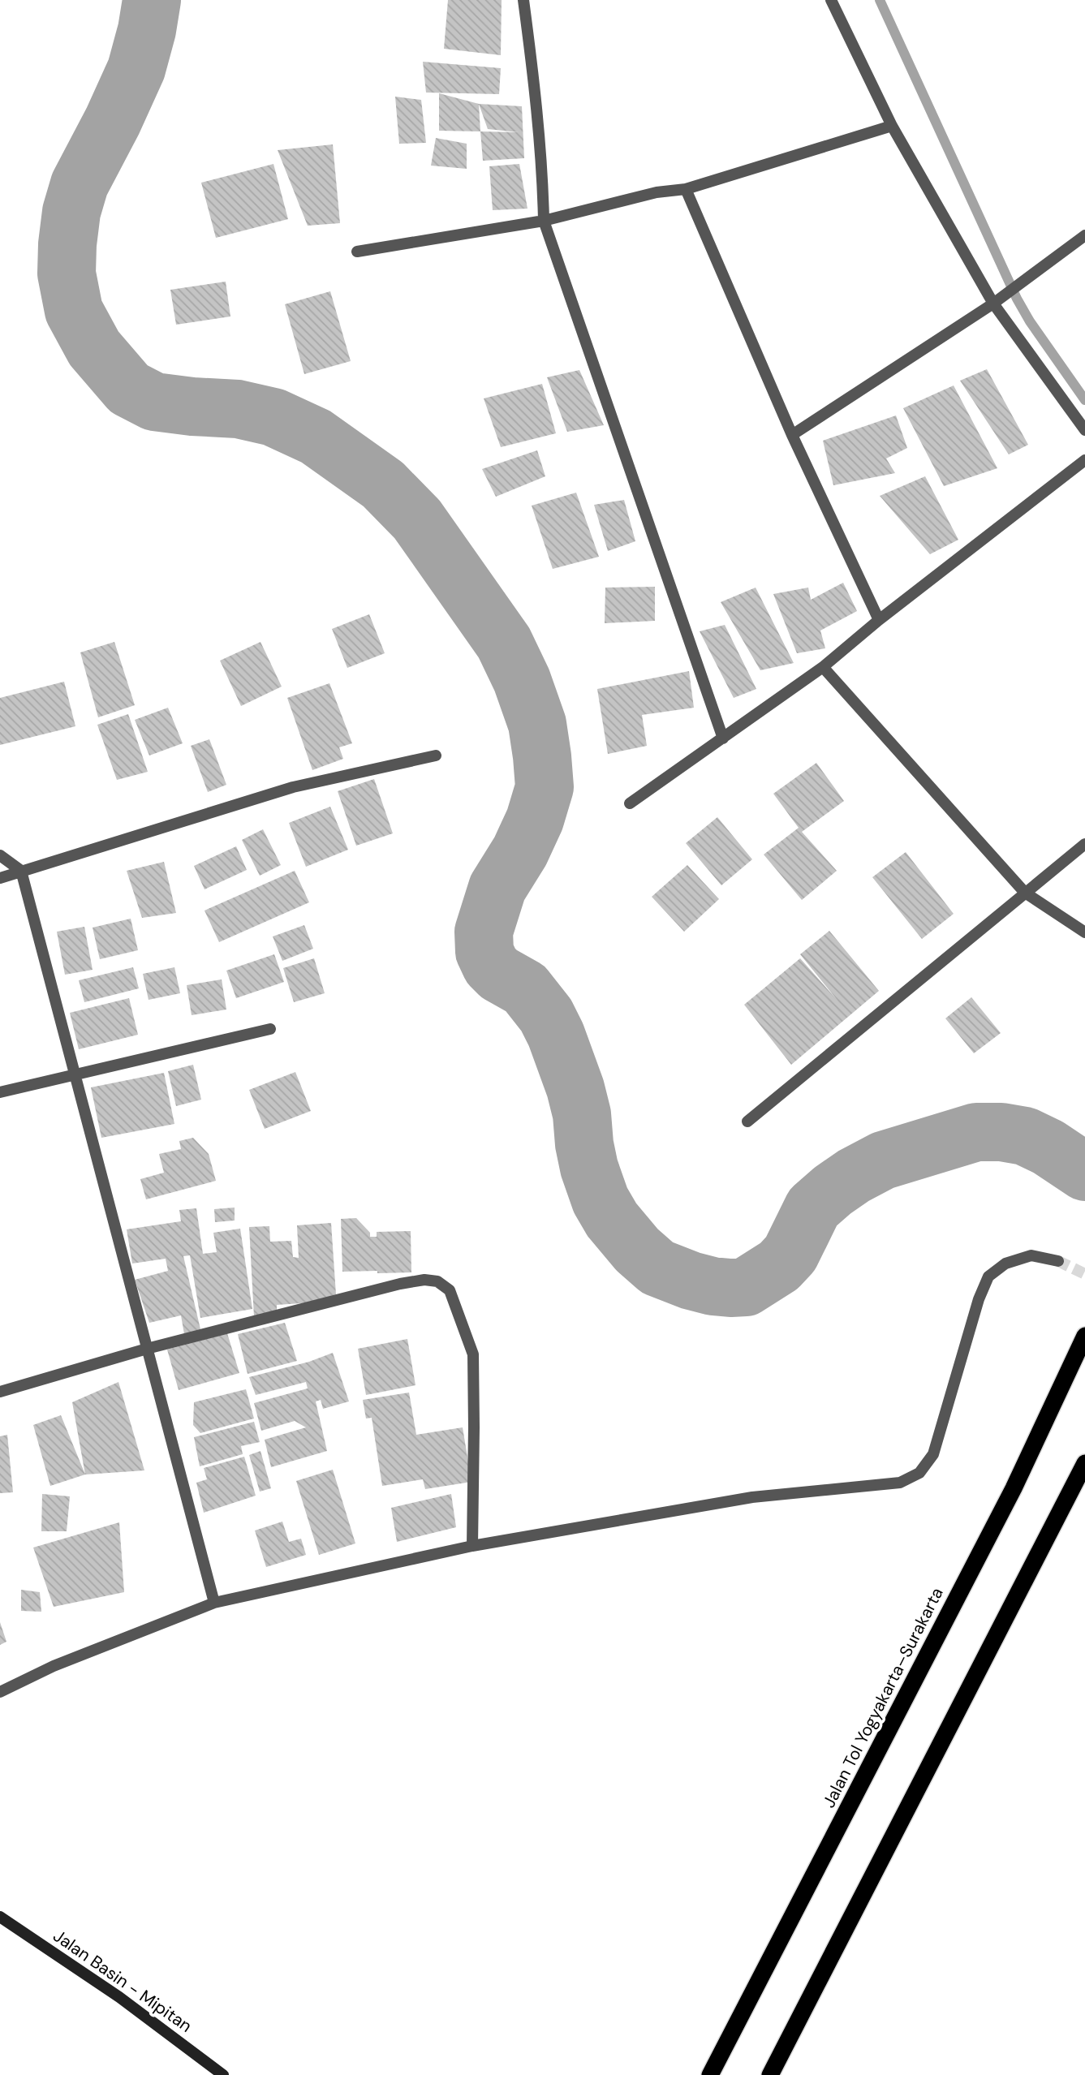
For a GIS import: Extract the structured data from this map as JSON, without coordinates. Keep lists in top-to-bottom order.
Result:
{
  "streets": {
    "highway": ["Jalan Tol Yogyakarta–Surakarta"],
    "main road": ["Jalan Basin - Mipitan"]
  }
}
